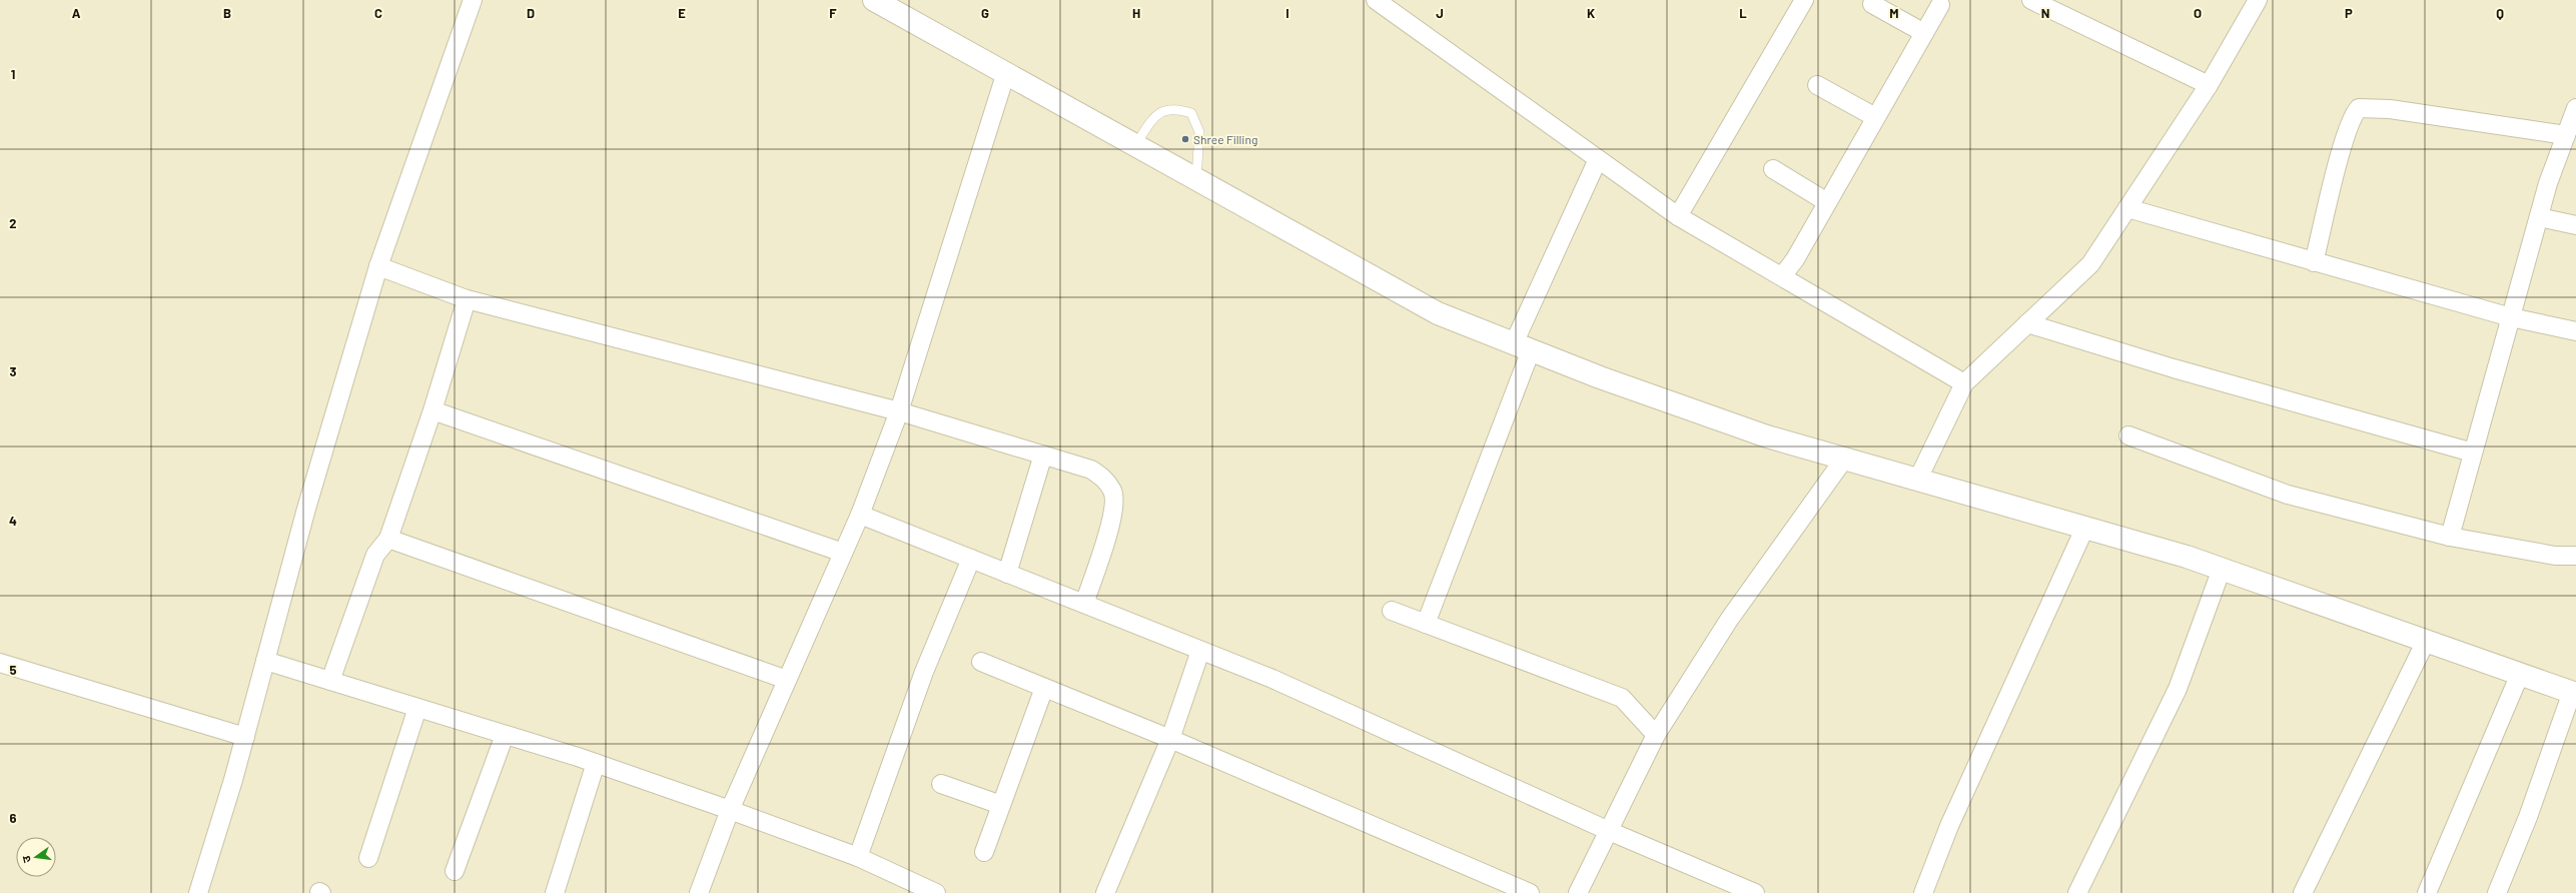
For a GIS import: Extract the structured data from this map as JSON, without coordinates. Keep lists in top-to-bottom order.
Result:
{
  "places": ["Shree Filling"],
  "north": "left",
  "grid": {
    "columns": [
      "A",
      "B",
      "C",
      "D",
      "E",
      "F",
      "G",
      "H",
      "I",
      "J",
      "K",
      "L",
      "M",
      "N",
      "O",
      "P",
      "Q"
    ],
    "rows": [
      "1",
      "2",
      "3",
      "4",
      "5",
      "6"
    ]
  }
}
